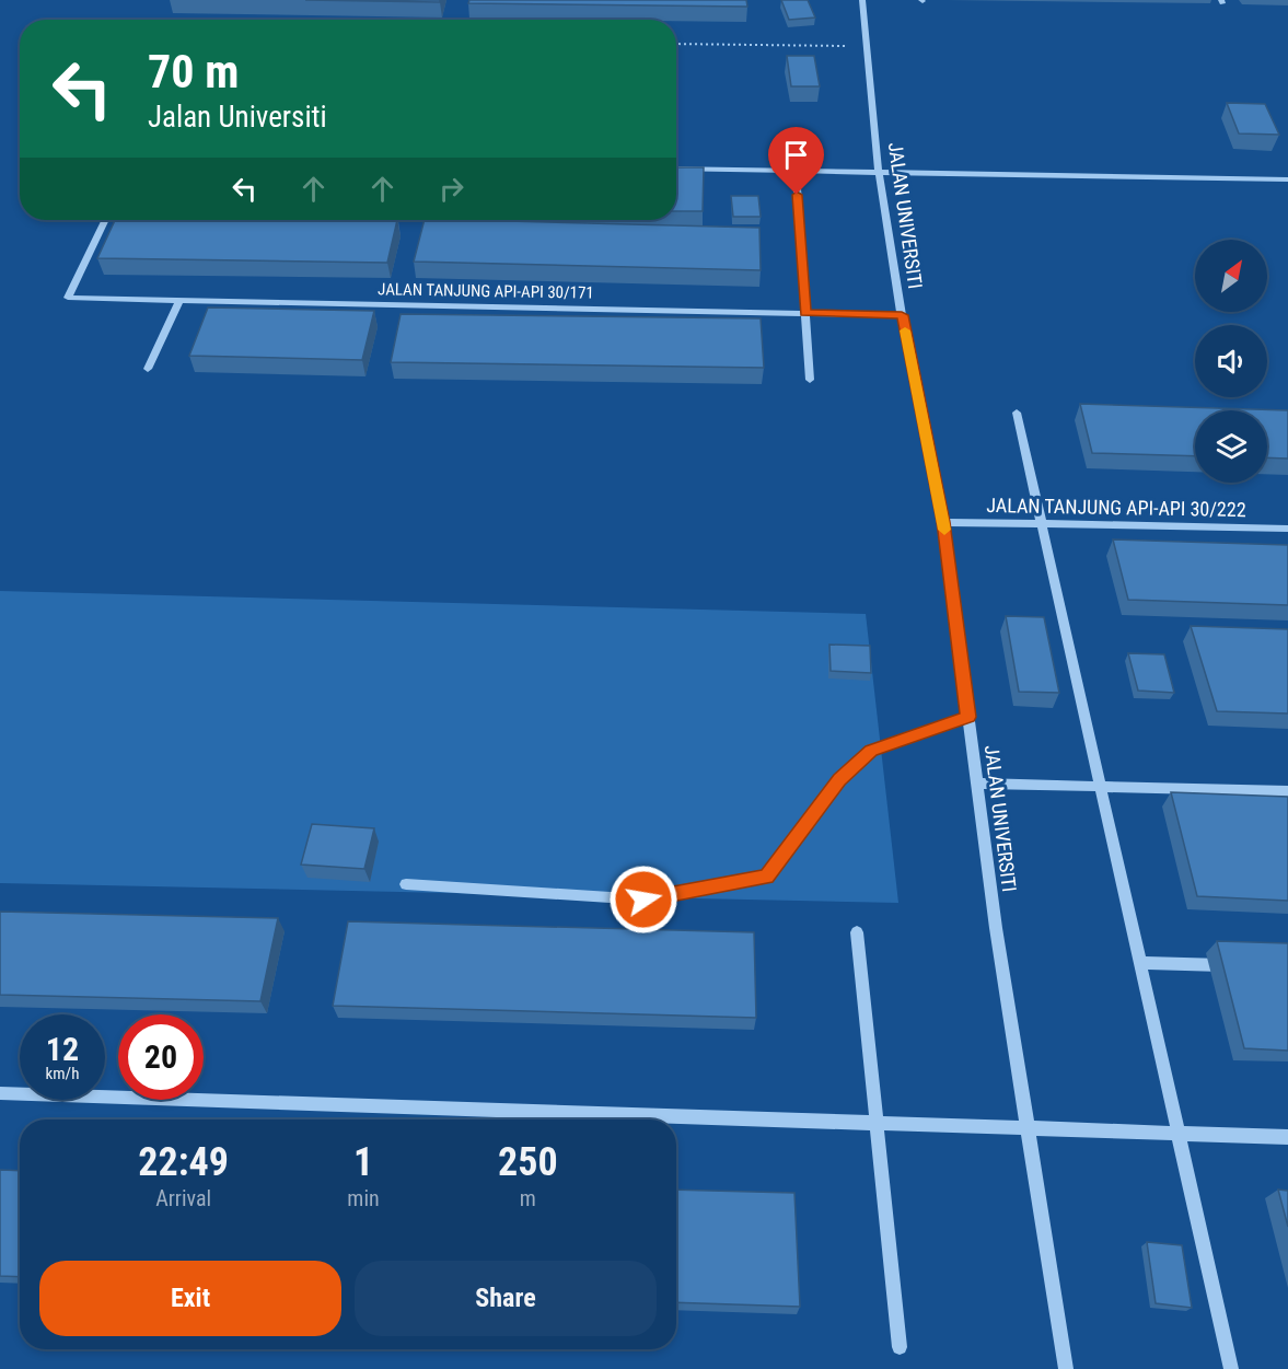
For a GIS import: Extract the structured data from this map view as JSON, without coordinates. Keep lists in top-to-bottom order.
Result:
{
  "streets": {
    "street": ["JALAN UNIVERSITI", "JALAN TANJUNG API-API 30/171", "JALAN TANJUNG API-API 30/222"]
  },
  "crossings": [
    ["JALAN UNIVERSITI", "JALAN TANJUNG API-API 30/171"],
    ["JALAN UNIVERSITI", "JALAN TANJUNG API-API 30/222"]
  ],
  "north": "top right",
  "page": {
    "turn": ["70 m", "Jalan Universiti"],
    "speed": "12 km/h",
    "limit": "20",
    "eta": [
      "22:49",
      "Arrival",
      "1",
      "min",
      "250",
      "m"
    ],
    "buttons": ["Exit", "Share"]
  }
}
